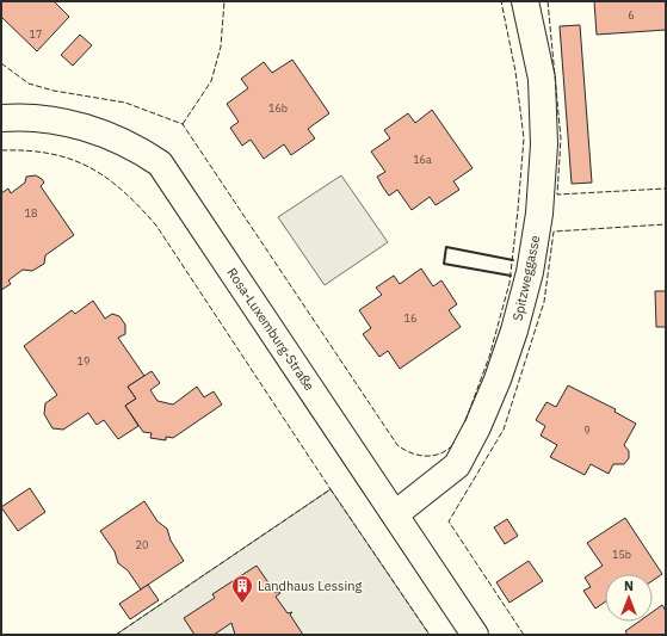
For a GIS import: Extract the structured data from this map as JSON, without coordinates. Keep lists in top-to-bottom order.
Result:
{
  "streets": {
    "street": ["Spitzweggasse", "Rosa-Luxemburg-Straße"]
  },
  "crossings": [
    ["Spitzweggasse", "Rosa-Luxemburg-Straße"]
  ],
  "places": {
    "building": ["Landhaus Lessing"]
  },
  "house_numbers": [
    "6",
    "17",
    "16b",
    "16a",
    "18",
    "16",
    "19",
    "9",
    "20",
    "15b"
  ],
  "north": "top"
}
